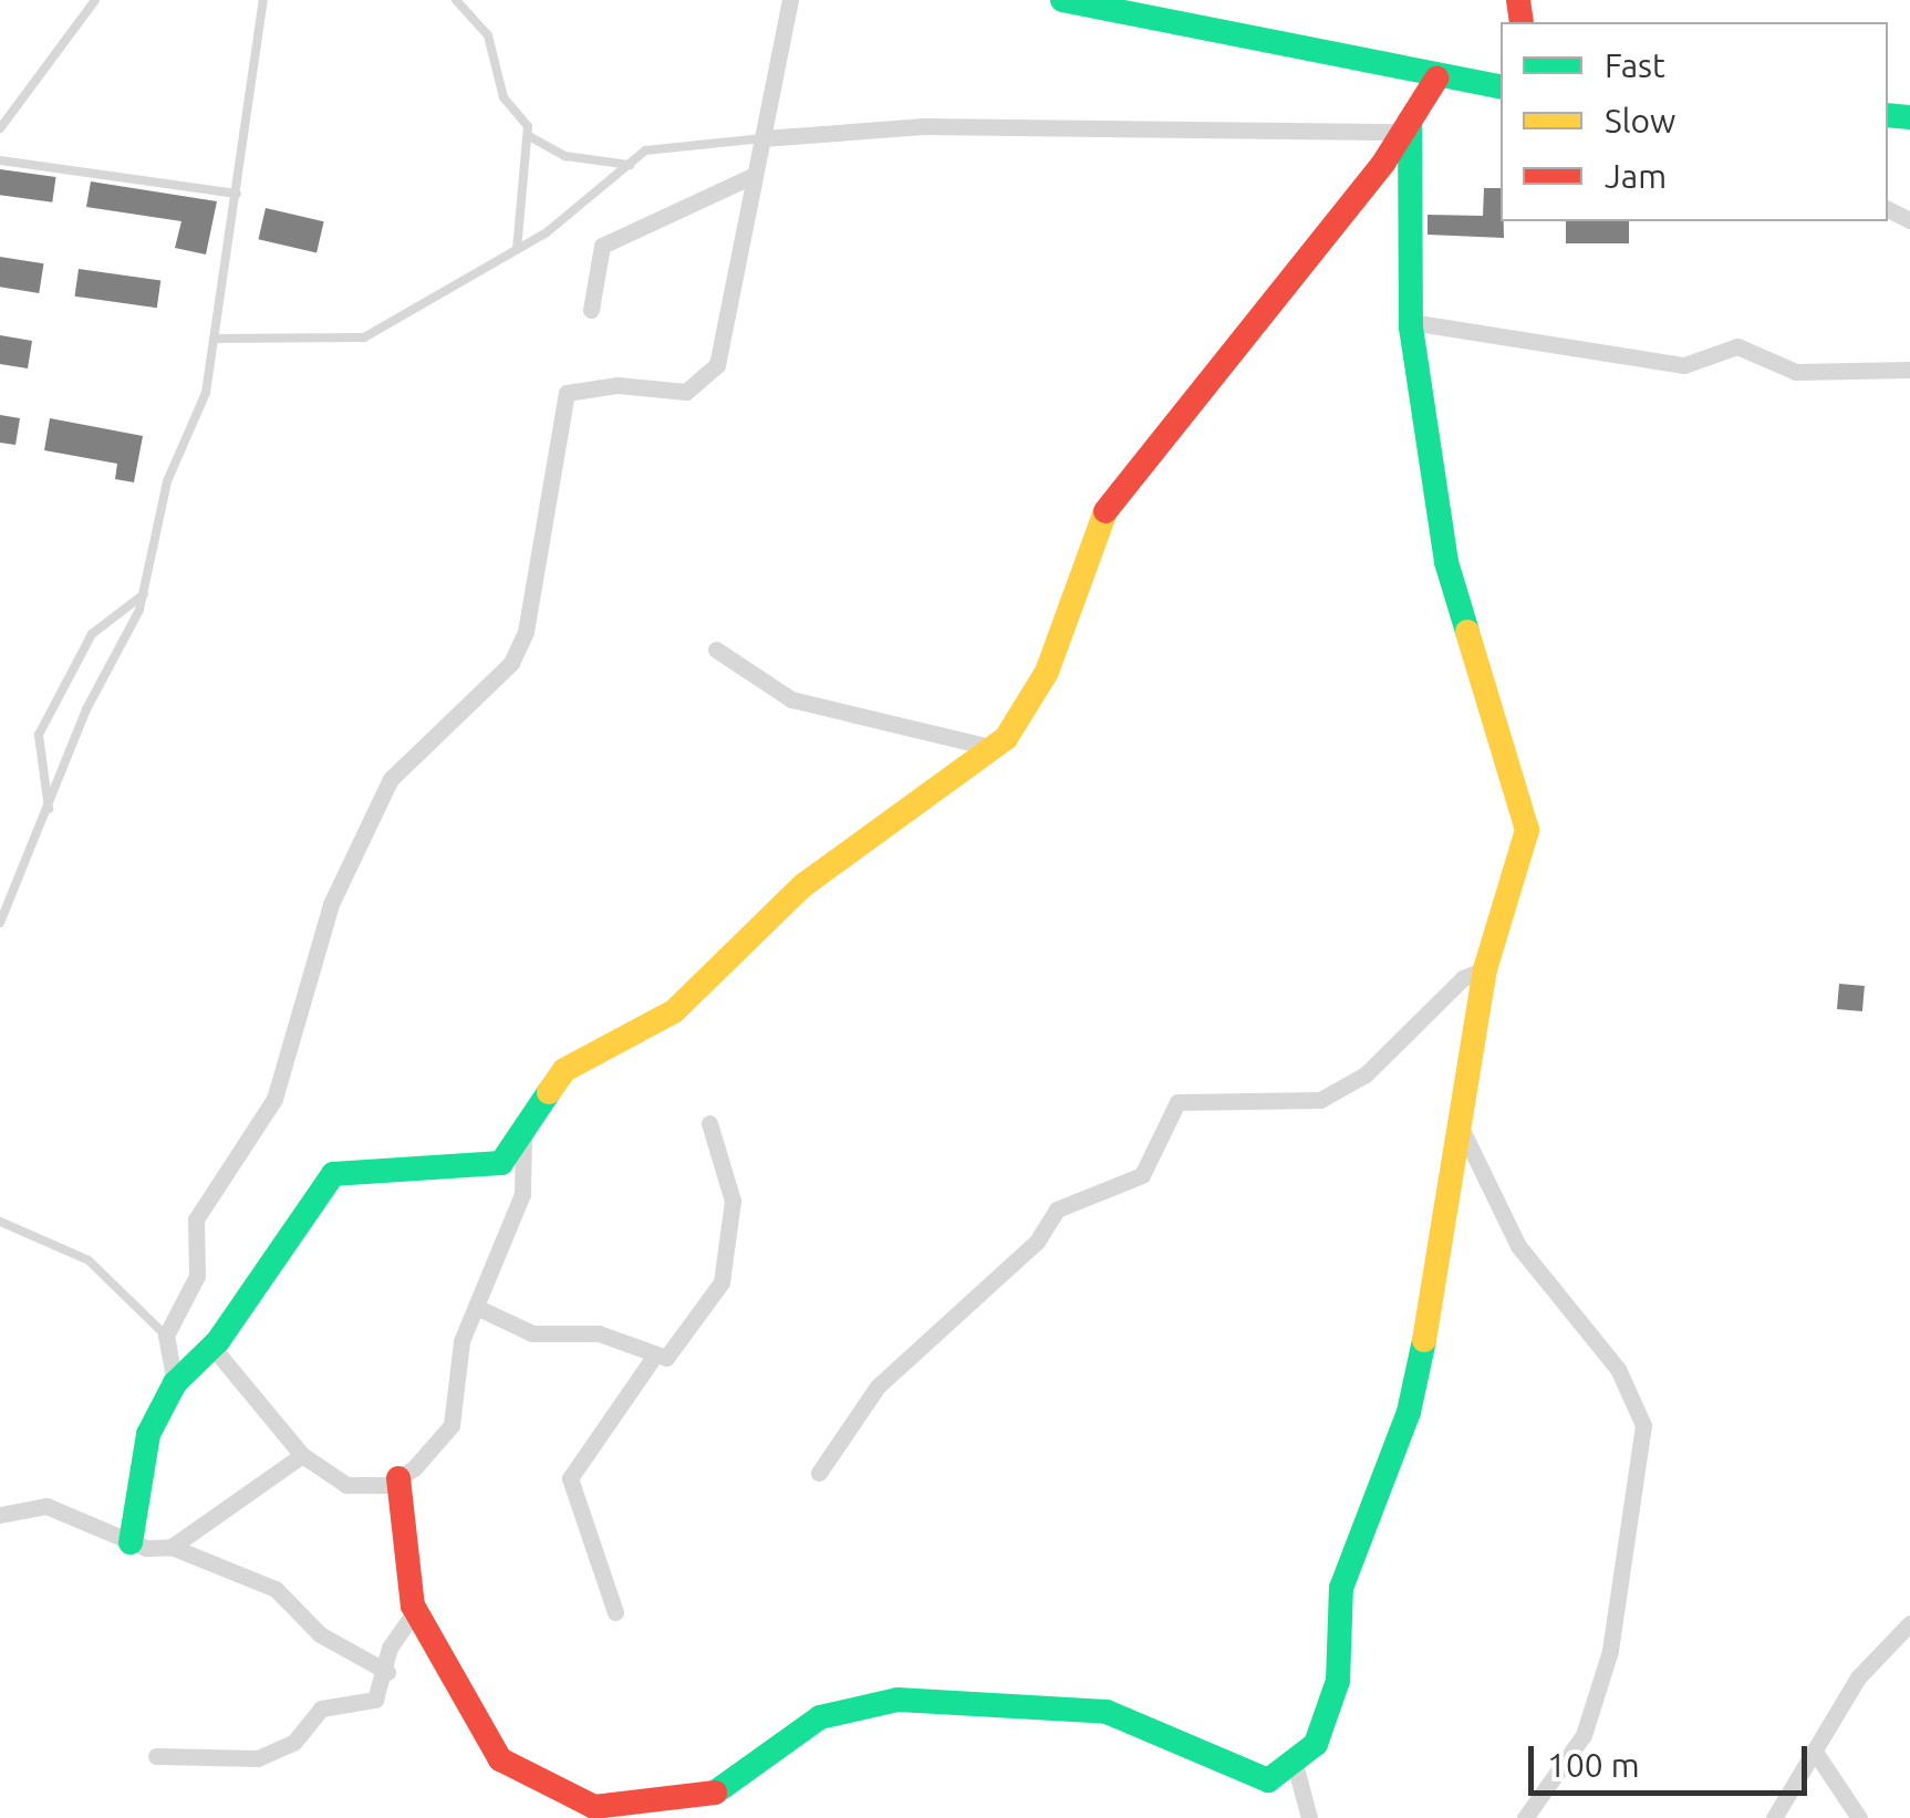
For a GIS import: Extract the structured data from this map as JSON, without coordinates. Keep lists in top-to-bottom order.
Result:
{
  "legend": ["Fast", "Slow", "Jam"],
  "scale_bar": "100 m"
}
